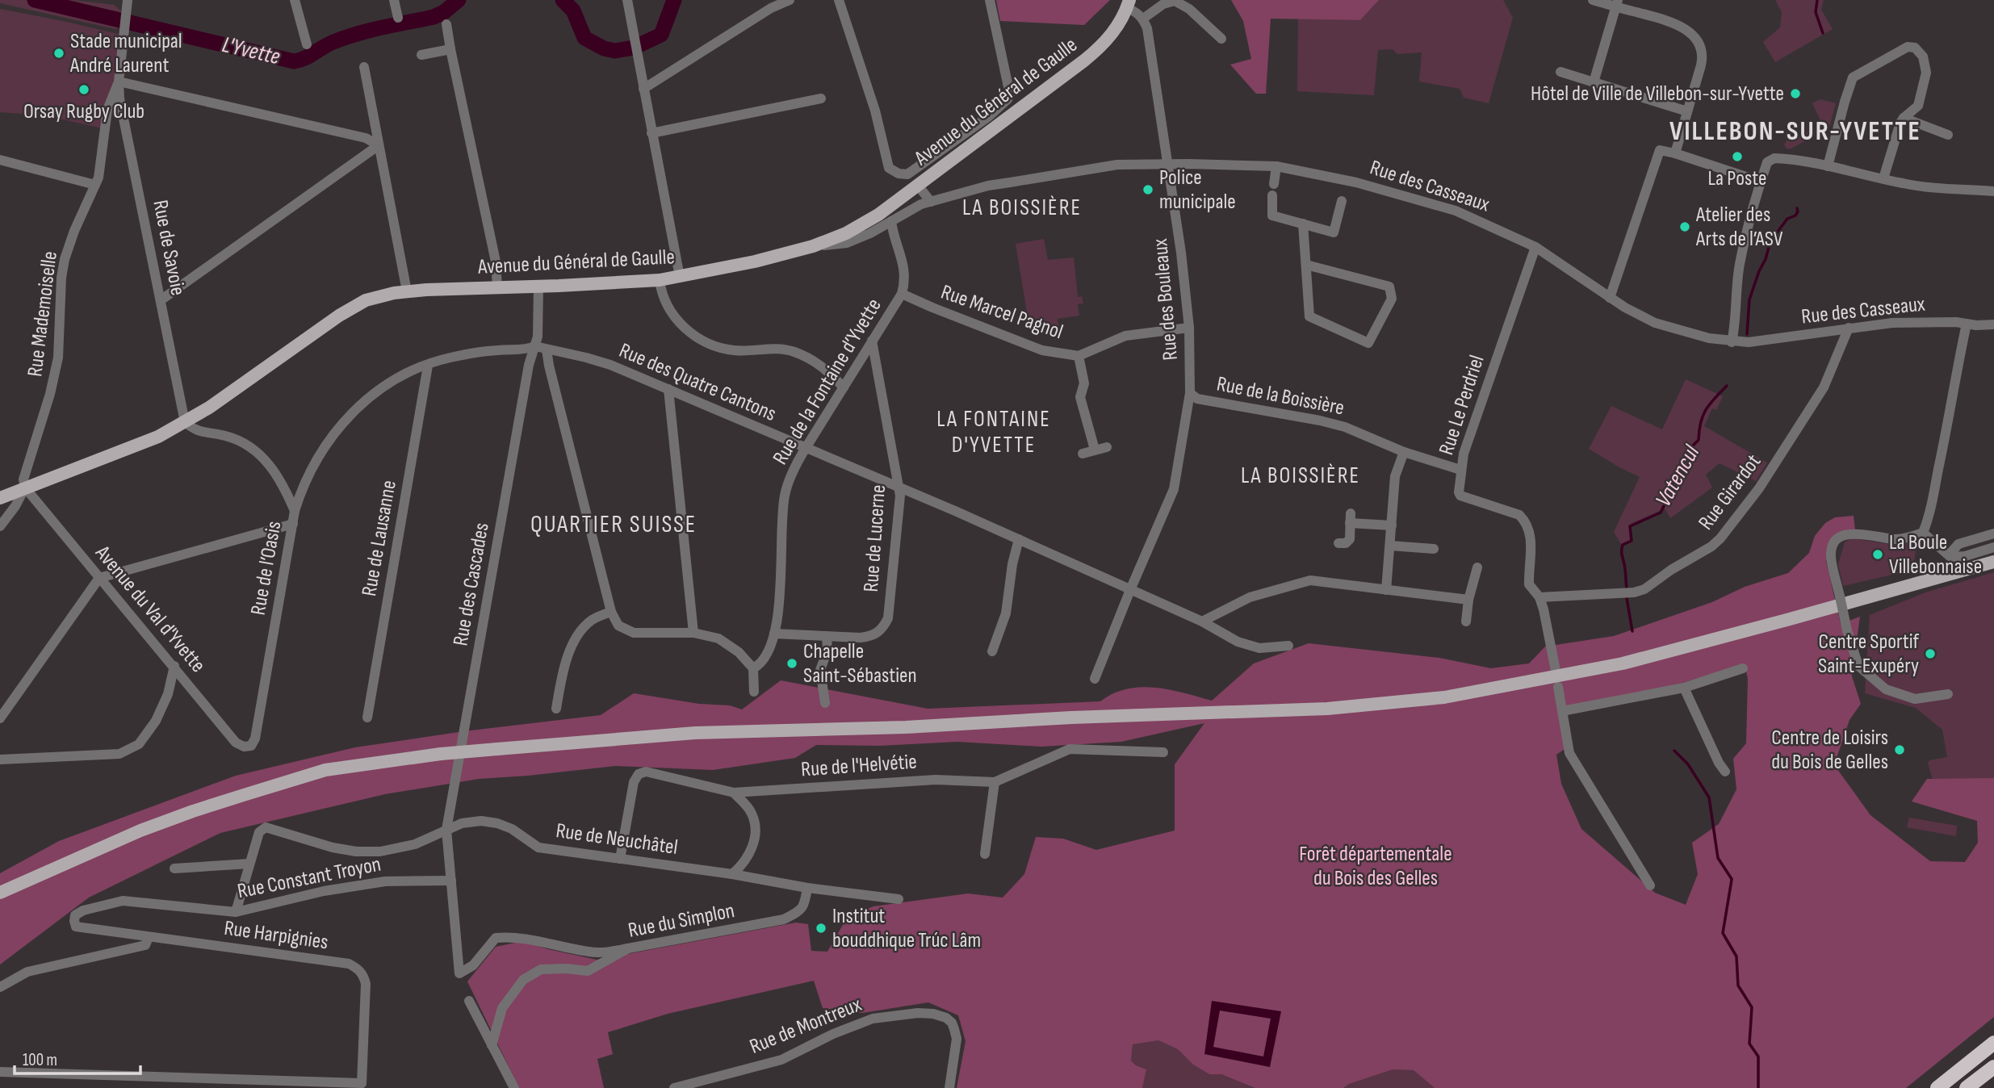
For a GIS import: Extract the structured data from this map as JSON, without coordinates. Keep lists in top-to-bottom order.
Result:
{
  "streets": {
    "main road": ["Avenue du Général de Gaulle"],
    "street": [
      "Rue des Casseaux",
      "Rue de Savoie",
      "Rue des Bouleaux",
      "Rue Marcel Pagnol",
      "Rue Mademoiselle",
      "Rue de la Fontaine d’Yvette",
      "Rue des Quatre Cantons",
      "Rue de la Boissière",
      "Rue Le Perdriel",
      "Rue Girardot",
      "Rue de Lausanne",
      "Rue de Lucerne",
      "Rue de l’Oasis",
      "Rue des Cascades",
      "Avenue du Val d'Yvette",
      "Rue de l'Helvétie",
      "Rue de Neuchâtel",
      "Rue Constant Troyon",
      "Rue du Simplon",
      "Rue Harpignies",
      "Rue de Montreux"
    ]
  },
  "crossings": [
    ["Avenue du Général de Gaulle", "Rue des Casseaux"],
    ["Avenue du Général de Gaulle", "Rue de Savoie"],
    ["Avenue du Général de Gaulle", "Rue Mademoiselle"],
    ["Avenue du Général de Gaulle", "Rue de l’Oasis"],
    ["Avenue du Général de Gaulle", "Rue des Cascades"],
    ["Avenue du Général de Gaulle", "Avenue du Val d'Yvette"],
    ["Rue des Casseaux", "Rue des Bouleaux"],
    ["Rue des Casseaux", "Rue de la Fontaine d’Yvette"],
    ["Rue des Casseaux", "Rue Le Perdriel"],
    ["Rue des Casseaux", "Rue Girardot"],
    ["Rue de Savoie", "Rue Mademoiselle"],
    ["Rue de Savoie", "Rue de l’Oasis"],
    ["Rue des Bouleaux", "Rue Marcel Pagnol"],
    ["Rue des Bouleaux", "Rue des Quatre Cantons"],
    ["Rue des Bouleaux", "Rue de la Boissière"],
    ["Rue Marcel Pagnol", "Rue de la Fontaine d’Yvette"],
    ["Rue Mademoiselle", "Avenue du Val d'Yvette"],
    ["Rue de la Fontaine d’Yvette", "Rue des Quatre Cantons"],
    ["Rue de la Fontaine d’Yvette", "Rue de Lucerne"],
    ["Rue des Quatre Cantons", "Rue de Lausanne"],
    ["Rue des Quatre Cantons", "Rue de Lucerne"],
    ["Rue des Quatre Cantons", "Rue de l’Oasis"],
    ["Rue des Quatre Cantons", "Rue des Cascades"],
    ["Rue de la Boissière", "Rue Le Perdriel"],
    ["Rue Le Perdriel", "Rue Girardot"],
    ["Rue de l’Oasis", "Avenue du Val d'Yvette"],
    ["Rue des Cascades", "Rue de Neuchâtel"],
    ["Rue des Cascades", "Rue Constant Troyon"],
    ["Rue des Cascades", "Rue du Simplon"],
    ["Rue de l'Helvétie", "Rue de Neuchâtel"],
    ["Rue de Neuchâtel", "Rue Constant Troyon"],
    ["Rue de Neuchâtel", "Rue du Simplon"],
    ["Rue Constant Troyon", "Rue Harpignies"]
  ],
  "districts": [
    "VILLEBON-SUR-YVETTE",
    "LA BOISSIÈRE",
    "LA FONTAINE D'YVETTE",
    "LA BOISSIÈRE",
    "QUARTIER SUISSE"
  ],
  "water": ["L'Yvette", "Vatencul"],
  "parks": ["Forêt départementale du Bois des Gelles"],
  "places": [
    "Stade municipal André Laurent",
    "Orsay Rugby Club",
    "Hôtel de Ville de Villebon-sur-Yvette",
    "La Poste",
    "Police municipale",
    "Atelier des Arts de l’ASV",
    "La Boule Villebonnaise",
    "Centre Sportif Saint-Exupéry",
    "Chapelle Saint-Sébastien",
    "Centre de Loisirs du Bois de Gelles",
    "Institut bouddhique Trúc Lâm"
  ],
  "scale_bar": "100 m"
}
